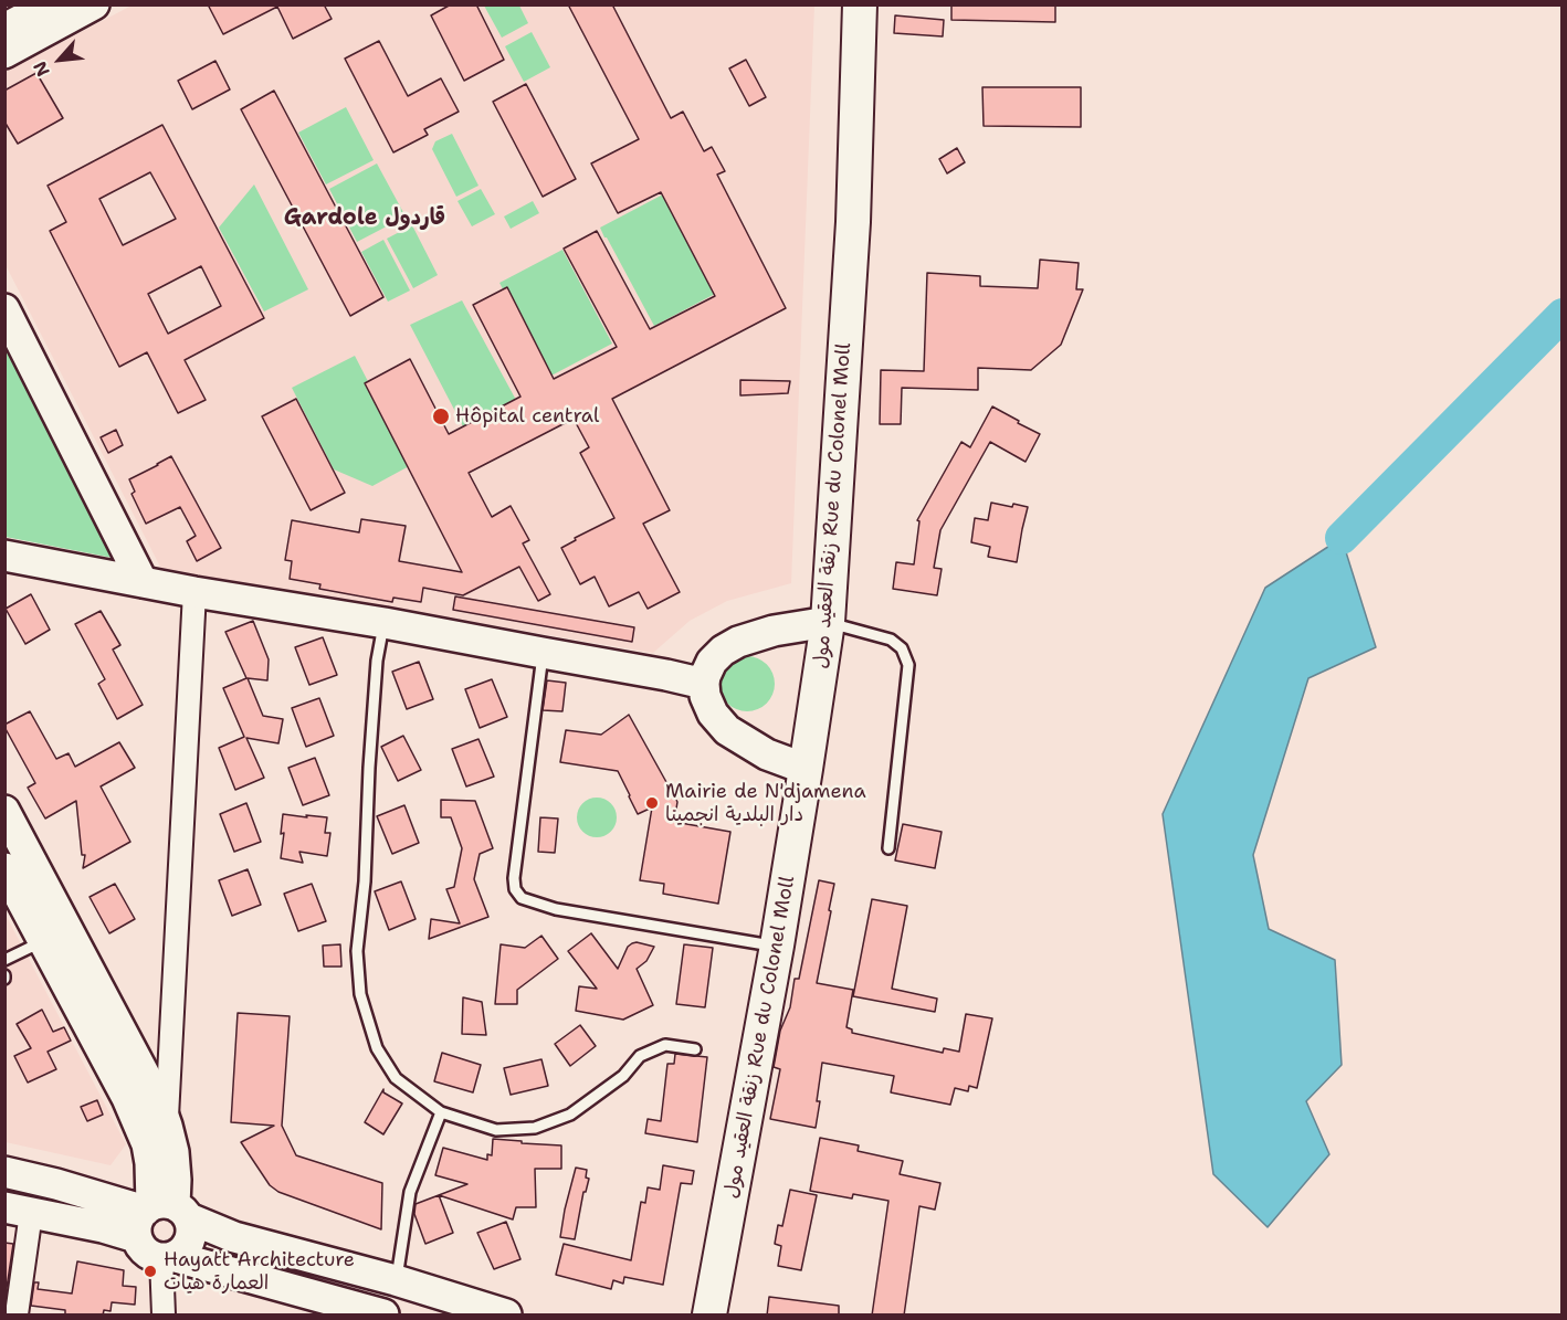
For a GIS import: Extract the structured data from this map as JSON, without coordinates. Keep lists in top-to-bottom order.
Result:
{
  "streets": {
    "main road": ["زنقة العقيد مول Rue du Colonel Moll"]
  },
  "districts": ["Gardole قاردول"],
  "places": ["Hôpital central", "Mairie de N'djamena دار البلدية انجمينا", "Hayatt Architecture العمارة هيات"],
  "north": "bottom left"
}
